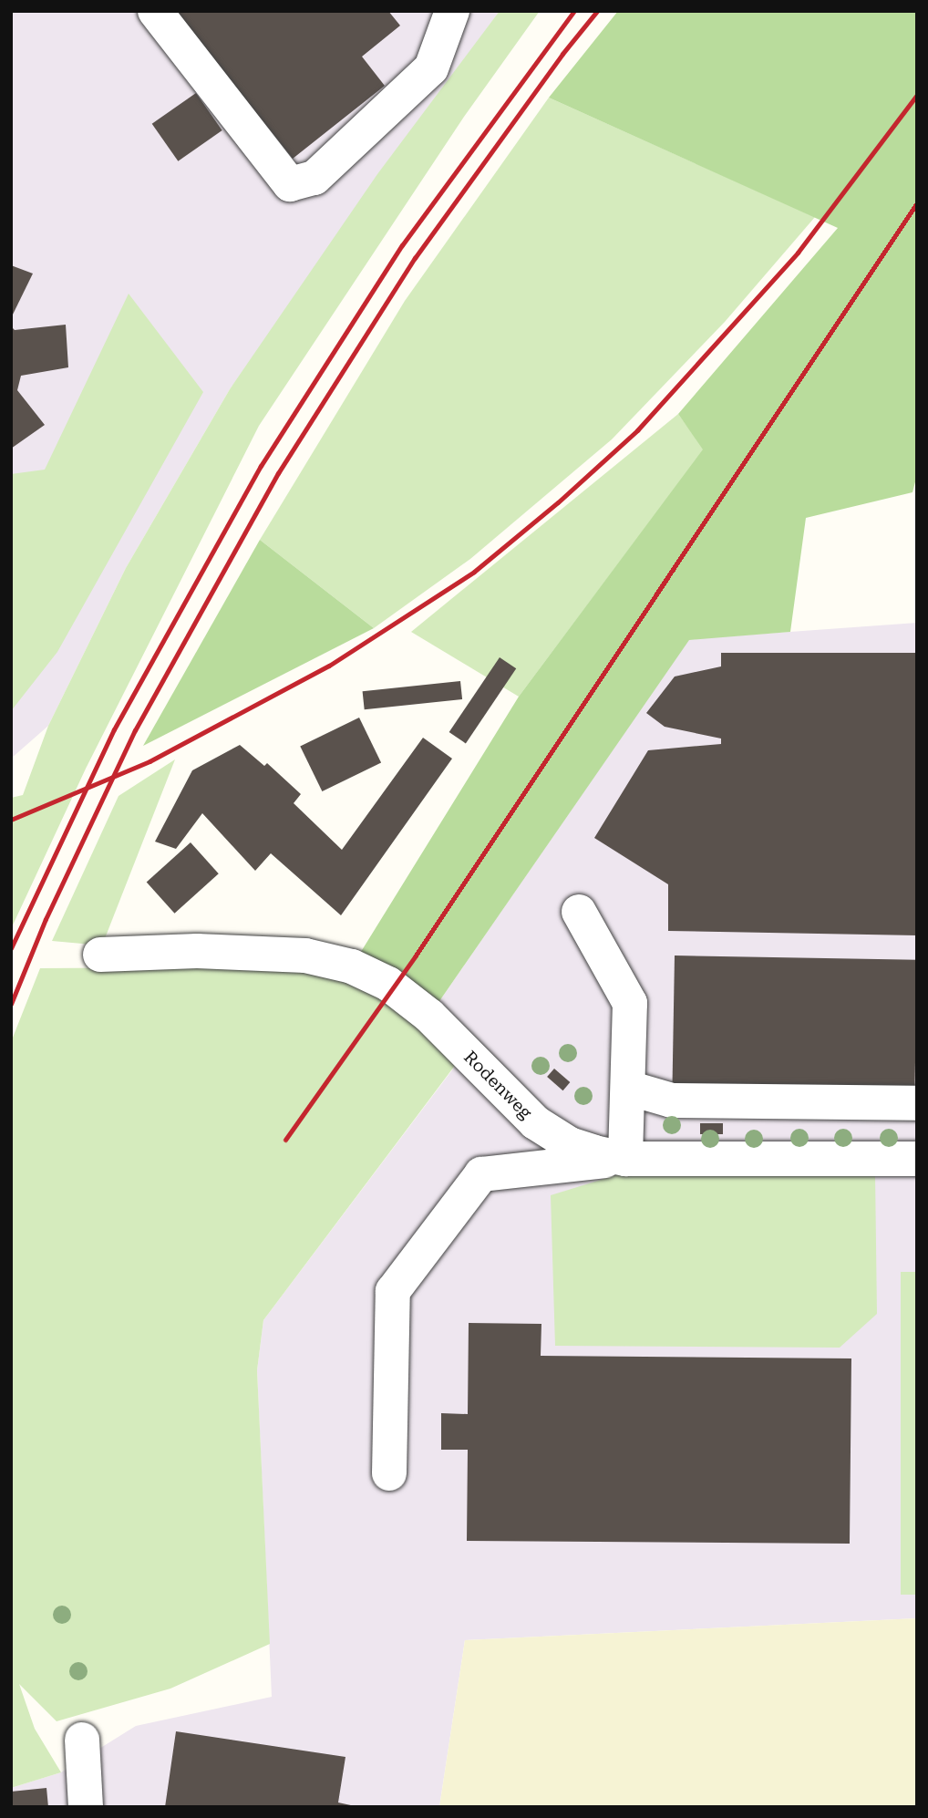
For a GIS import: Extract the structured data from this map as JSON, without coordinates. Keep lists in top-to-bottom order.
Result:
{
  "streets": {
    "street": ["Rodenweg"]
  }
}
